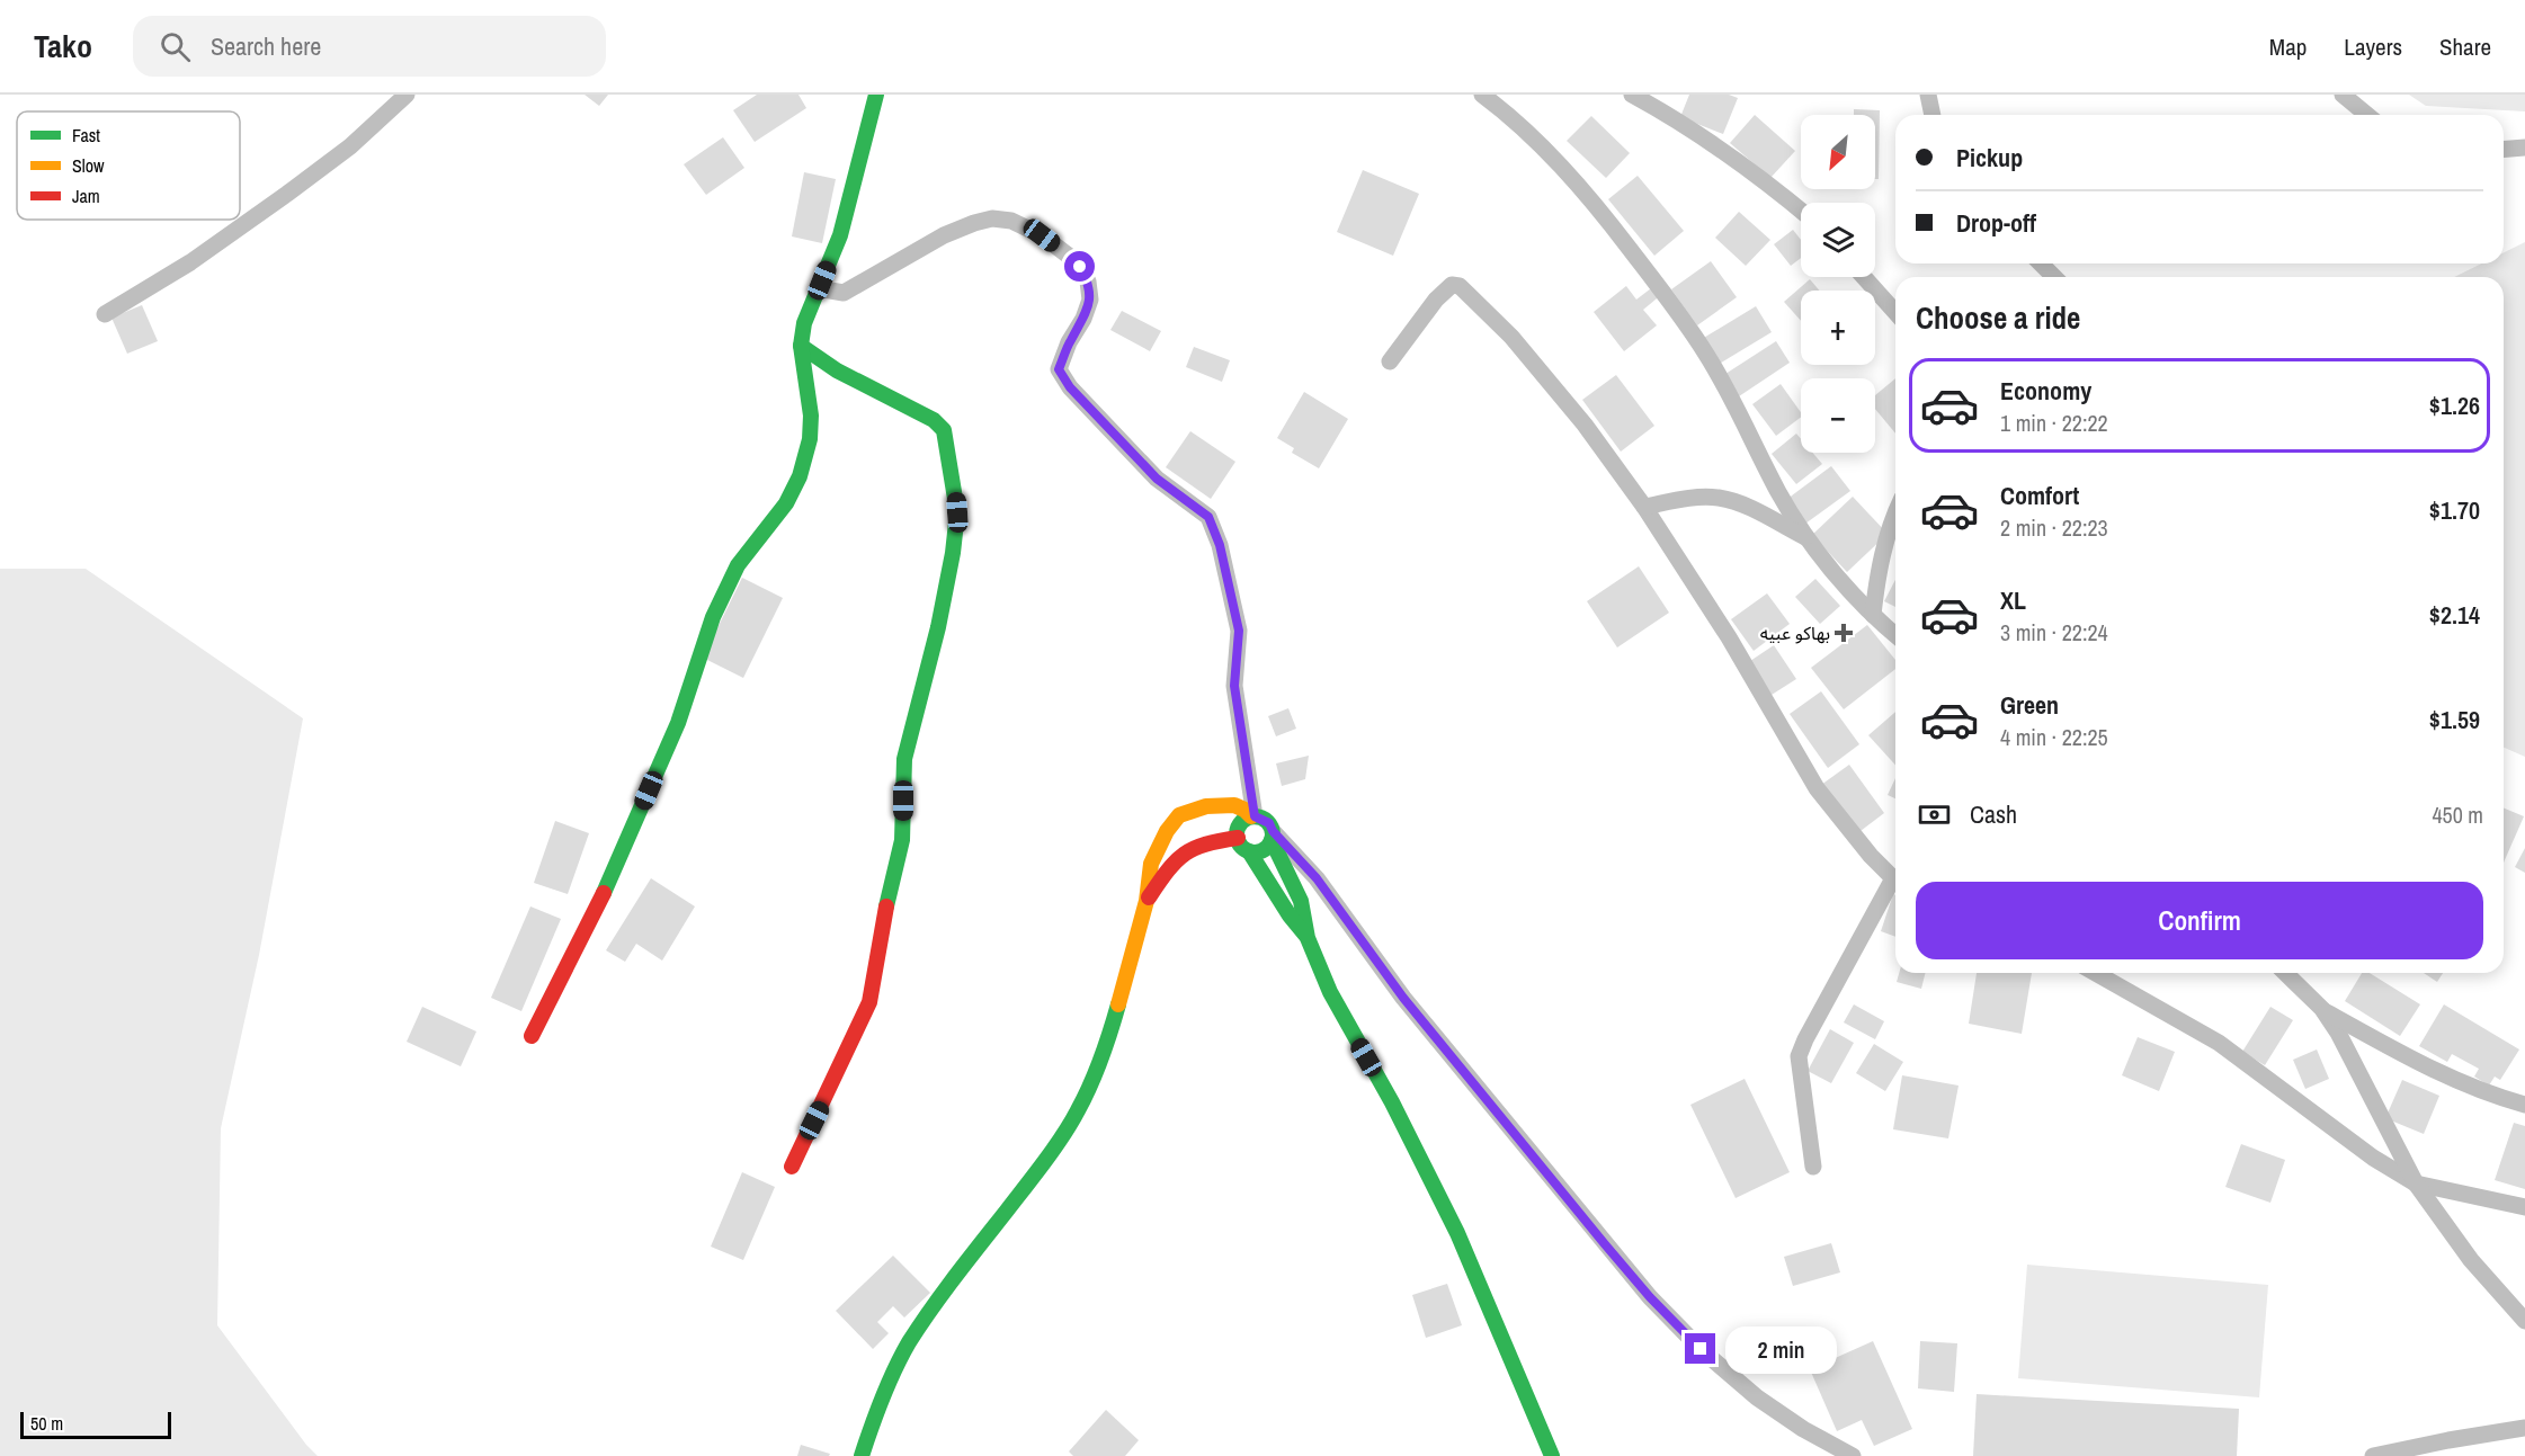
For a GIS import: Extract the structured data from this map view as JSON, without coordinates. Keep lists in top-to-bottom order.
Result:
{
  "places": {
    "health": ["بهاكو عبيه"]
  },
  "legend": ["Fast", "Slow", "Jam"],
  "scale_bar": "50 m",
  "north": "bottom left",
  "page": {
    "header": "Tako",
    "search": "Search here",
    "nav": ["Map", "Layers", "Share"],
    "map_buttons": ["+", "−"],
    "banner": ["Pickup", "Drop-off"],
    "heading": "Choose a ride",
    "list": [
      {
        "name": "Economy",
        "note": "1 min · 22:22",
        "value": "$1.26"
      },
      {
        "name": "Comfort",
        "note": "2 min · 22:23",
        "value": "$1.70"
      },
      {
        "name": "XL",
        "note": "3 min · 22:24",
        "value": "$2.14"
      },
      {
        "name": "Green",
        "note": "4 min · 22:25",
        "value": "$1.59"
      }
    ],
    "pay": ["Cash", "450 m"],
    "buttons": "Confirm",
    "bubble": "2 min",
    "scale": "50 m"
  }
}
